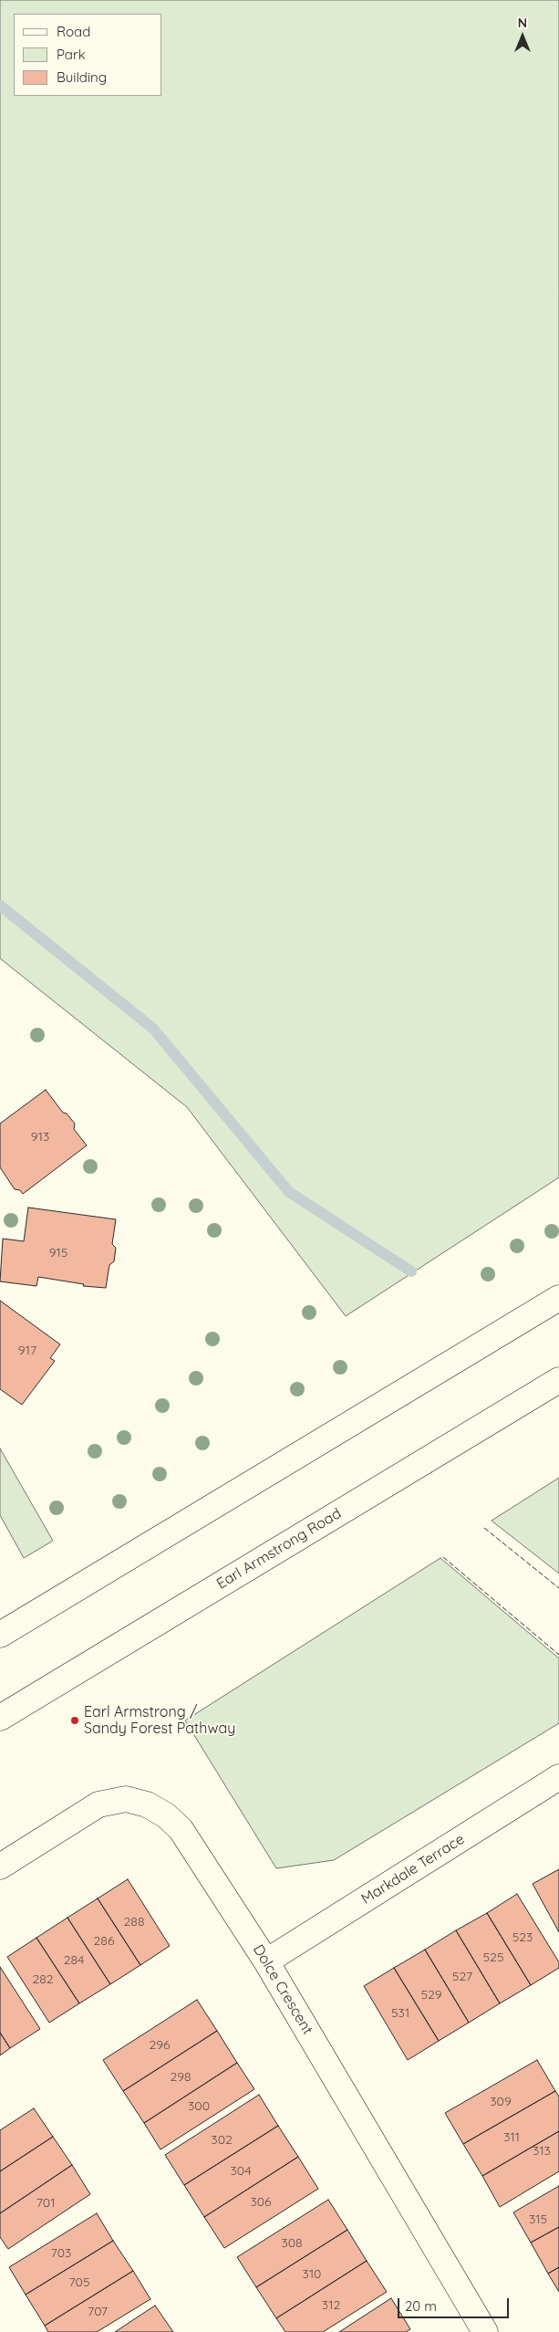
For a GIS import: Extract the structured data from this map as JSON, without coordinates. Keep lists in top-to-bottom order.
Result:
{
  "streets": {
    "main road": ["Earl Armstrong Road", "Markdale Terrace", "Dolce Crescent"]
  },
  "crossings": [
    ["Markdale Terrace", "Dolce Crescent"]
  ],
  "places": ["Earl Armstrong / Sandy Forest Pathway"],
  "house_numbers": [
    "913",
    "915",
    "917",
    "288",
    "523",
    "286",
    "525",
    "284",
    "527",
    "282",
    "529",
    "531",
    "296",
    "298",
    "309",
    "300",
    "311",
    "302",
    "313",
    "304",
    "306",
    "701",
    "315",
    "308",
    "703",
    "310",
    "705",
    "312",
    "707"
  ],
  "legend": ["Road", "Park", "Building"],
  "scale_bar": "20 m",
  "north": "top"
}
